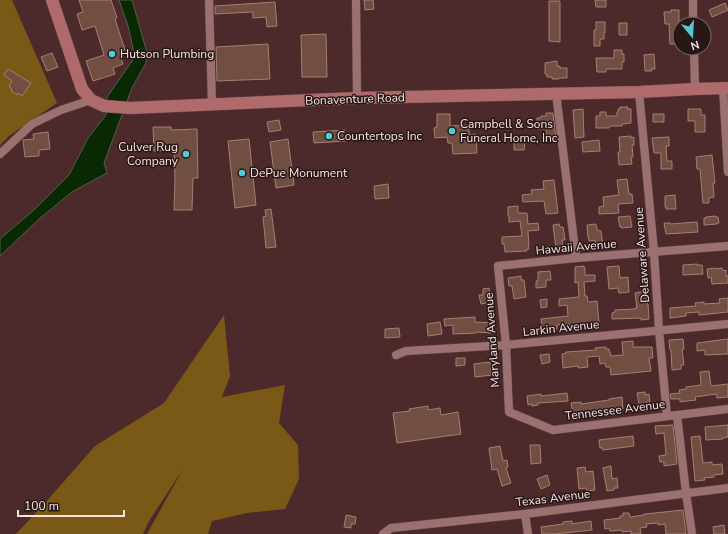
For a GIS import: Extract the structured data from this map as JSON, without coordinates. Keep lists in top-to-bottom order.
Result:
{
  "streets": {
    "street": [
      "Bonaventure Road",
      "Hawaii Avenue",
      "Delaware Avenue",
      "Larkin Avenue",
      "Maryland Avenue",
      "Tennessee Avenue",
      "Texas Avenue"
    ]
  },
  "crossings": [
    ["Bonaventure Road", "Delaware Avenue"],
    ["Hawaii Avenue", "Delaware Avenue"],
    ["Hawaii Avenue", "Maryland Avenue"],
    ["Delaware Avenue", "Larkin Avenue"],
    ["Delaware Avenue", "Tennessee Avenue"],
    ["Larkin Avenue", "Maryland Avenue"],
    ["Maryland Avenue", "Tennessee Avenue"]
  ],
  "places": [
    "Hutson Plumbing",
    "Campbell & Sons Funeral Home, Inc",
    "Countertops Inc",
    "Culver Rug Company",
    "DePue Monument"
  ],
  "scale_bar": "100 m",
  "north": "bottom"
}
